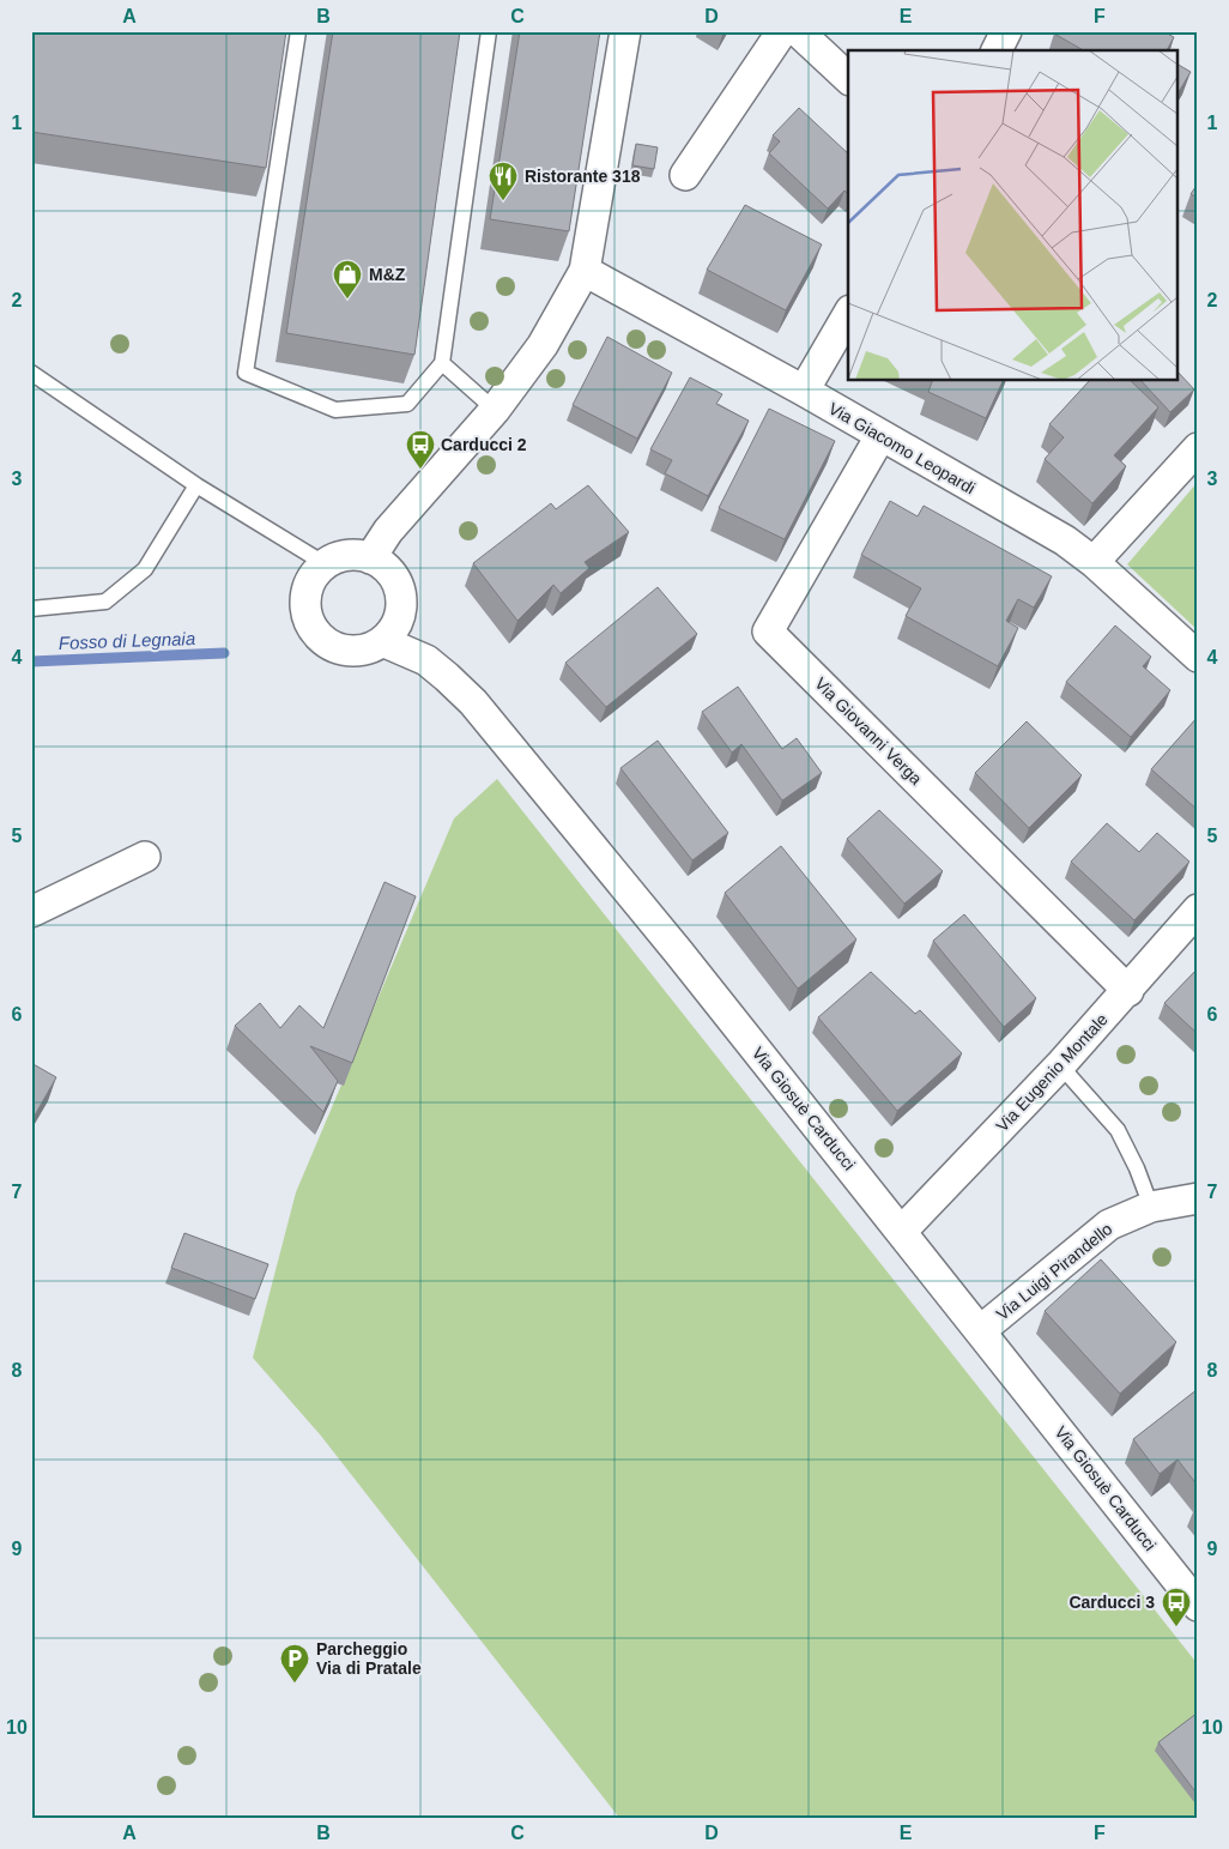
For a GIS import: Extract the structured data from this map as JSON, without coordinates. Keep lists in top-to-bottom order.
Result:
{
  "streets": {
    "street": [
      "Via Giacomo Leopardi",
      "Via Giovanni Verga",
      "Via Eugenio Montale",
      "Via Giosuè Carducci",
      "Via Luigi Pirandello"
    ]
  },
  "crossings": [
    ["Via Giacomo Leopardi", "Via Giovanni Verga"],
    ["Via Giovanni Verga", "Via Eugenio Montale"],
    ["Via Eugenio Montale", "Via Giosuè Carducci"],
    ["Via Giosuè Carducci", "Via Luigi Pirandello"]
  ],
  "water": ["Fosso di Legnaia"],
  "places": {
    "restaurant": ["Ristorante 318"],
    "shop": ["M&Z"],
    "bus stop": ["Carducci 2", "Carducci 3"],
    "parking": ["Parcheggio Via di Pratale"]
  },
  "grid": {
    "columns": [
      "A",
      "B",
      "C",
      "D",
      "E",
      "F"
    ],
    "rows": [
      "1",
      "2",
      "3",
      "4",
      "5",
      "6",
      "7",
      "8",
      "9",
      "10"
    ]
  }
}
